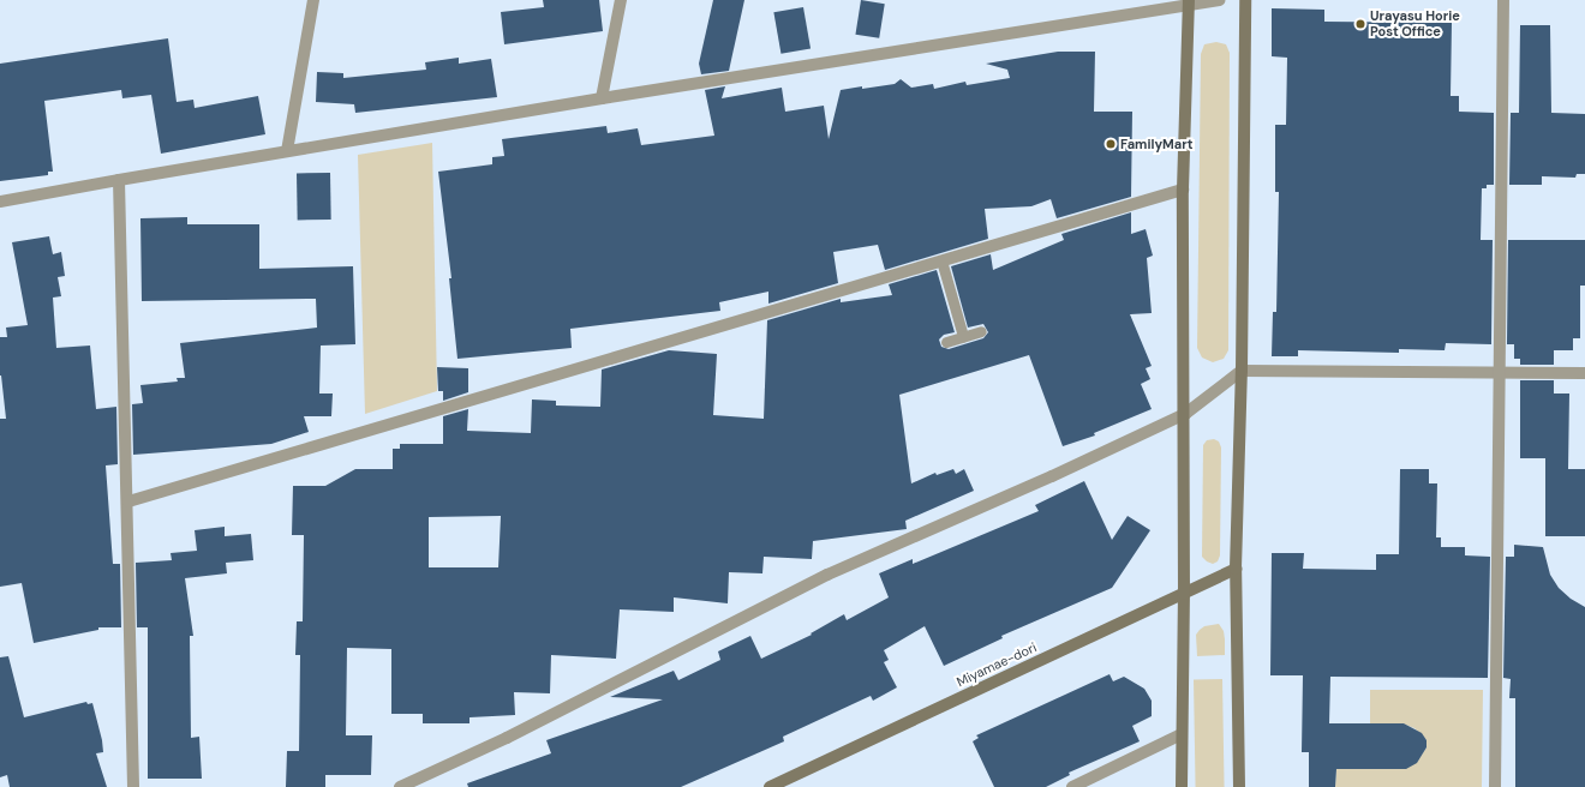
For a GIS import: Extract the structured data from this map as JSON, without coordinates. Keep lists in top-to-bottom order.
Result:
{
  "streets": {
    "street": ["Miyamae-dori"]
  },
  "places": ["Urayasu Horie Post Office", "FamilyMart"]
}
